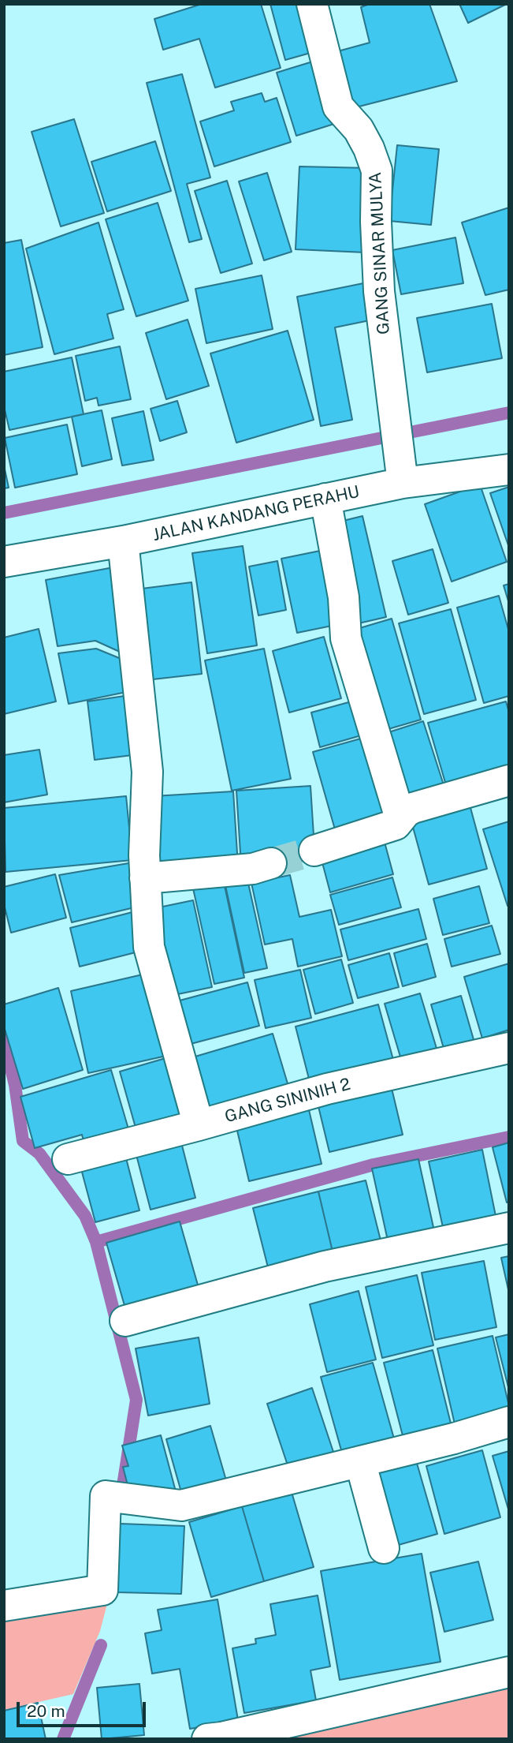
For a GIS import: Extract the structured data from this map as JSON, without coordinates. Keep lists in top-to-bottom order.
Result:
{
  "streets": {
    "street": ["GANG SINAR MULYA", "JALAN KANDANG PERAHU", "GANG SININIH 2"]
  },
  "crossings": [
    ["GANG SINAR MULYA", "JALAN KANDANG PERAHU"]
  ],
  "scale_bar": "20 m"
}
